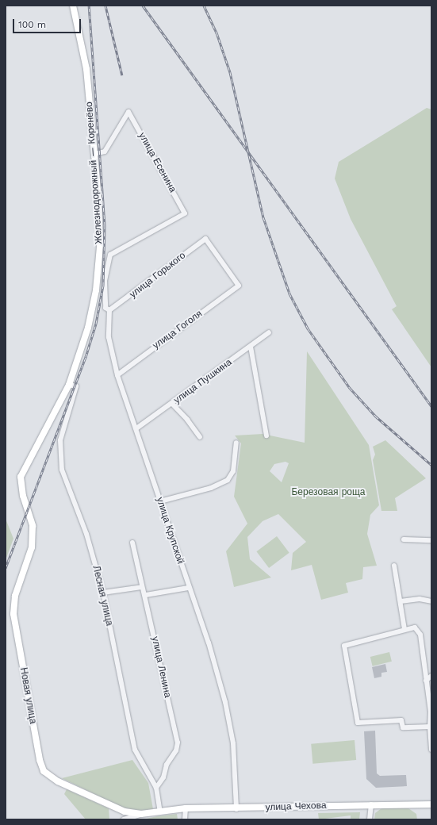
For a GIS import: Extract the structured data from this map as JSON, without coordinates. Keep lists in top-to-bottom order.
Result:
{
  "streets": {
    "main road": ["Железнодорожный — Коренёво", "Новая улица", "улица Чехова"],
    "street": [
      "улица Есенина",
      "улица Горького",
      "улица Гоголя",
      "улица Пушкина",
      "улица Крупской",
      "Лесная улица",
      "улица Ленина"
    ]
  },
  "crossings": [
    ["улица Есенина", "Железнодорожный — Коренёво"],
    ["улица Есенина", "улица Крупской"],
    ["Железнодорожный — Коренёво", "Лесная улица"],
    ["Железнодорожный — Коренёво", "Новая улица"],
    ["улица Горького", "улица Гоголя"],
    ["улица Горького", "улица Крупской"],
    ["улица Гоголя", "улица Крупской"],
    ["улица Пушкина", "улица Крупской"],
    ["улица Крупской", "улица Чехова"],
    ["Лесная улица", "улица Ленина"],
    ["Лесная улица", "Новая улица"],
    ["Лесная улица", "улица Чехова"],
    ["Новая улица", "улица Чехова"]
  ],
  "parks": ["Березовая роща"],
  "scale_bar": "100 m"
}
